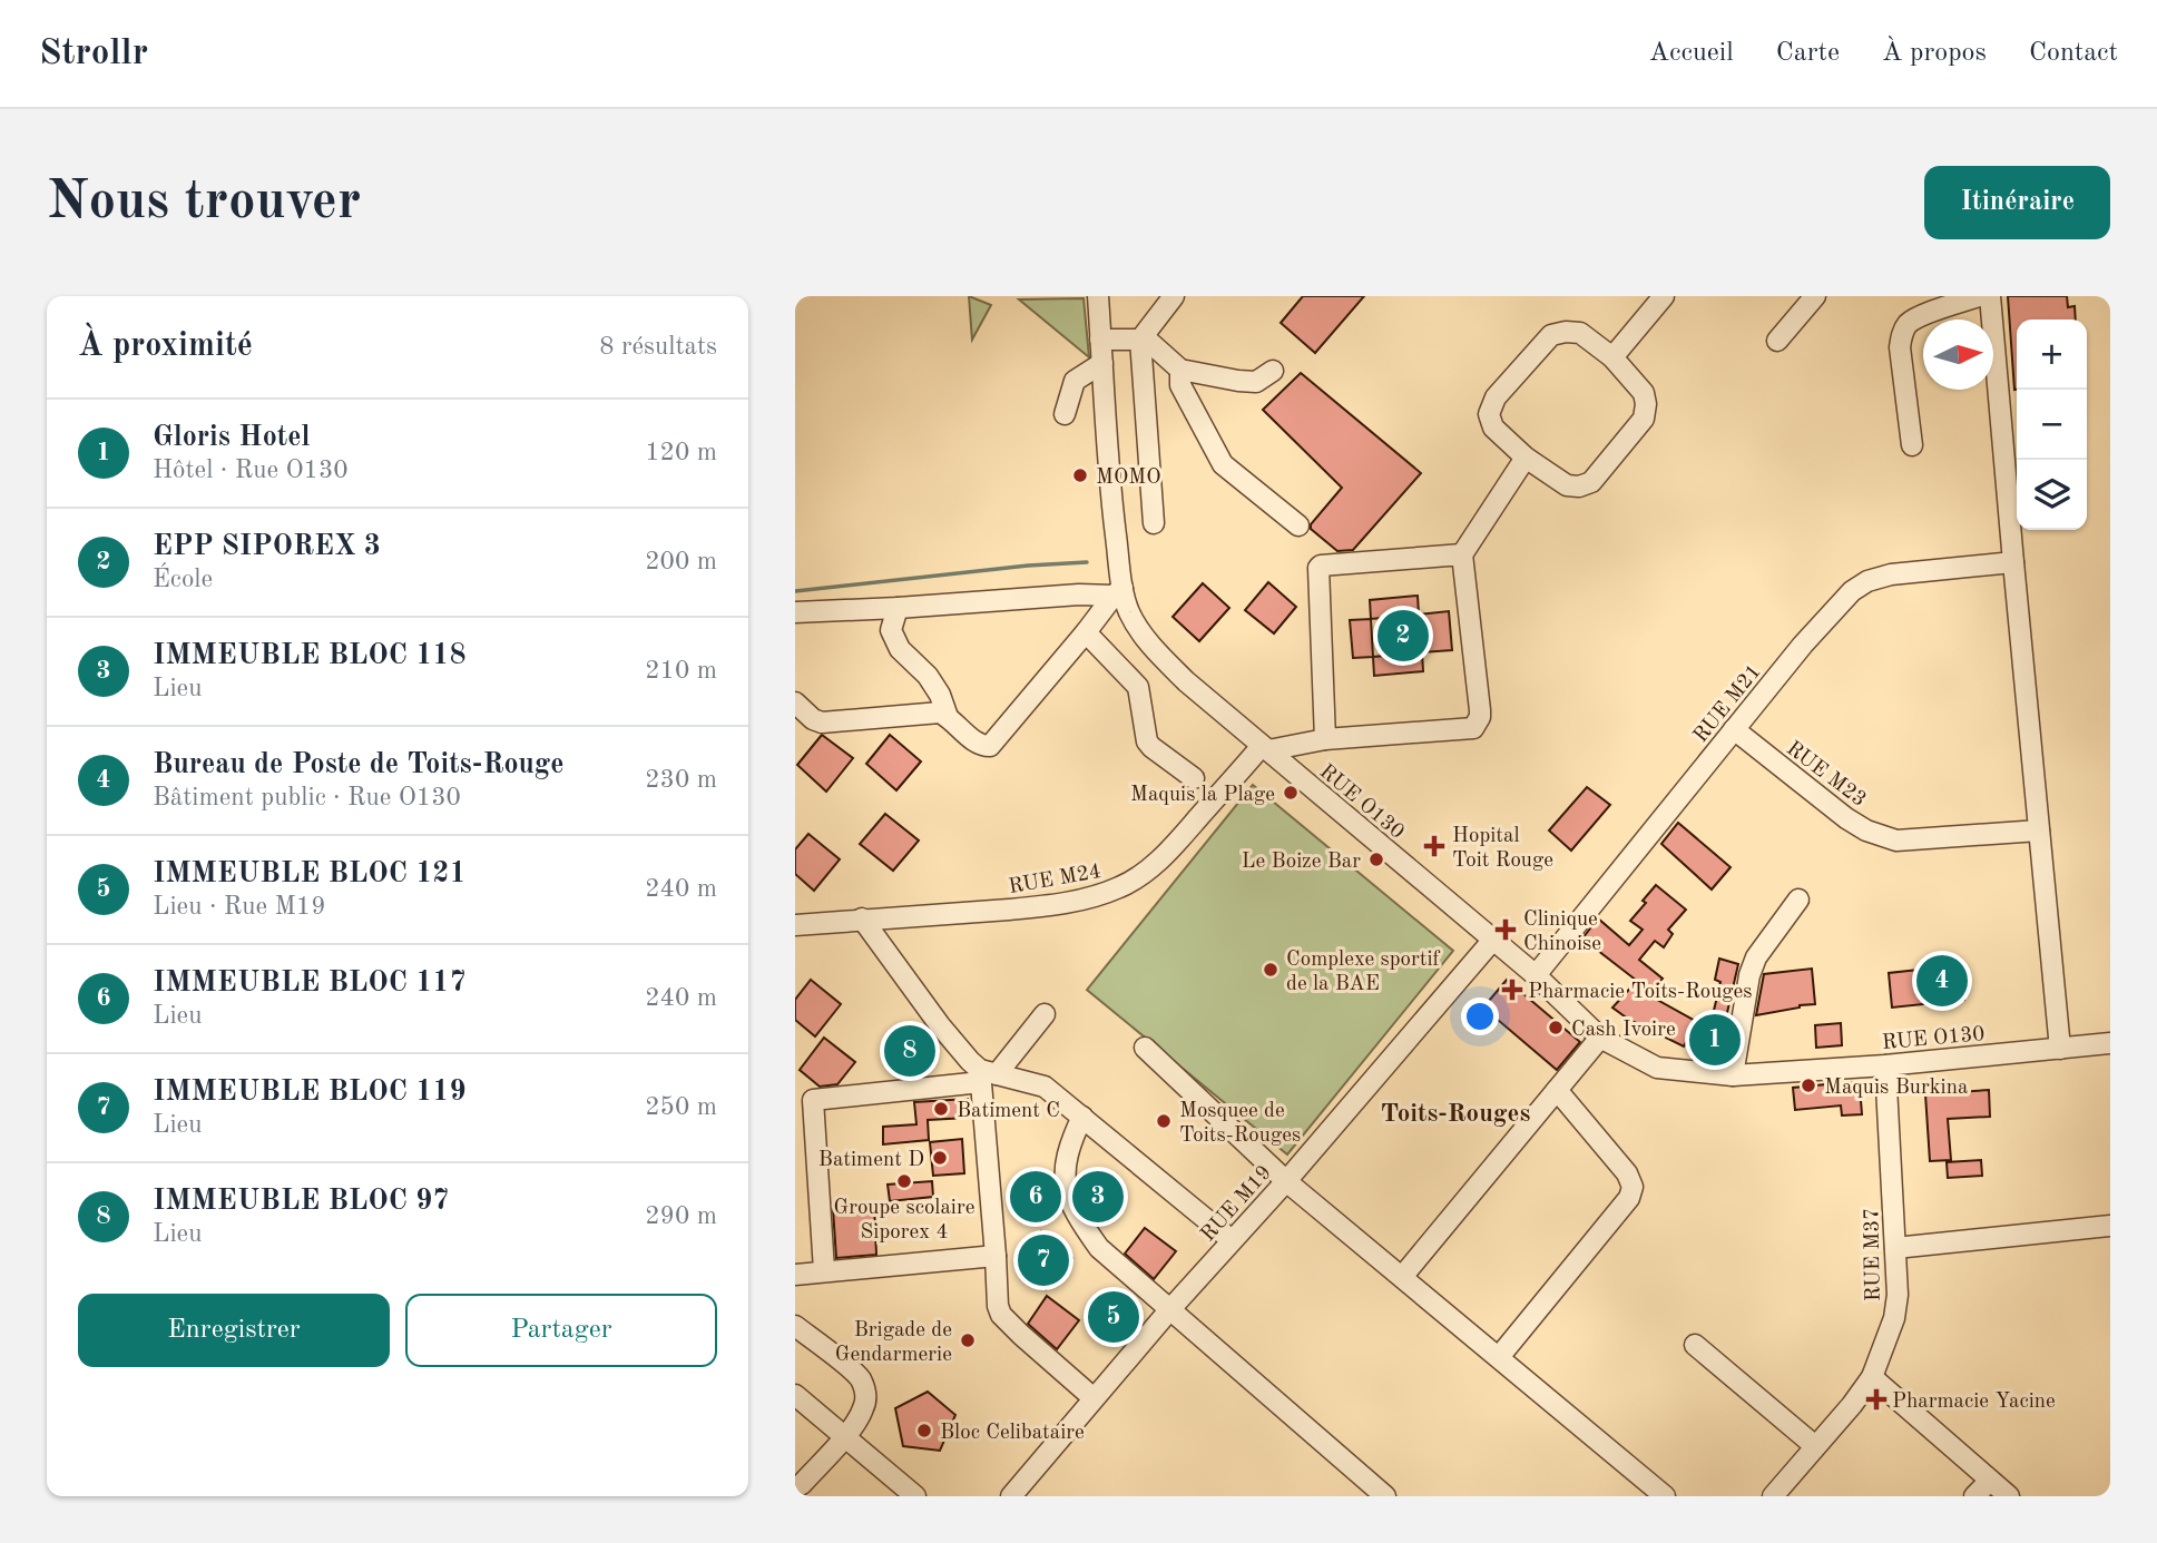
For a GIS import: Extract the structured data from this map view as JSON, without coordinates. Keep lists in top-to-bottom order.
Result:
{
  "streets": {
    "street": [
      "RUE M21",
      "RUE M23",
      "RUE O130",
      "RUE M24",
      "RUE M19",
      "RUE M37"
    ]
  },
  "crossings": [
    ["RUE M21", "RUE M23"],
    ["RUE M21", "RUE O130"],
    ["RUE O130", "RUE M24"],
    ["RUE O130", "RUE M19"],
    ["RUE O130", "RUE M37"]
  ],
  "districts": ["Toits-Rouges"],
  "places": {
    "other": [
      "MOMO",
      "Maquis la Plage",
      "Le Boize Bar",
      "Complexe sportif de la BAE",
      "Cash Ivoire",
      "Maquis Burkina",
      "Batiment C",
      "Mosquee de Toits-Rouges",
      "Batiment D",
      "Groupe scolaire Siporex 4",
      "Brigade de Gendarmerie",
      "Bloc Celibataire"
    ],
    "health": [
      "Hopital Toit Rouge",
      "Clinique Chinoise",
      "Pharmacie Toits-Rouges",
      "Pharmacie Yacine"
    ]
  },
  "north": "right",
  "page": {
    "header": "Strollr",
    "nav": [
      "Accueil",
      "Carte",
      "À propos",
      "Contact"
    ],
    "buttons": [
      "Itinéraire",
      ["Enregistrer", "Partager"]
    ],
    "title": "Nous trouver",
    "heading": ["À proximité", "8 résultats"],
    "map_buttons": ["+", "−"],
    "list": [
      {
        "mark": "1",
        "name": "Gloris Hotel",
        "note": "Hôtel · Rue O130",
        "value": "120 m"
      },
      {
        "mark": "2",
        "name": "EPP SIPOREX 3",
        "note": "École",
        "value": "200 m"
      },
      {
        "mark": "3",
        "name": "IMMEUBLE BLOC 118",
        "note": "Lieu",
        "value": "210 m"
      },
      {
        "mark": "4",
        "name": "Bureau de Poste de Toits-Rouge",
        "note": "Bâtiment public · Rue O130",
        "value": "230 m"
      },
      {
        "mark": "5",
        "name": "IMMEUBLE BLOC 121",
        "note": "Lieu · Rue M19",
        "value": "240 m"
      },
      {
        "mark": "6",
        "name": "IMMEUBLE BLOC 117",
        "note": "Lieu",
        "value": "240 m"
      },
      {
        "mark": "7",
        "name": "IMMEUBLE BLOC 119",
        "note": "Lieu",
        "value": "250 m"
      },
      {
        "mark": "8",
        "name": "IMMEUBLE BLOC 97",
        "note": "Lieu",
        "value": "290 m"
      }
    ],
    "pins": [
      "2",
      "4",
      "1",
      "8",
      "3",
      "6",
      "7",
      "5"
    ]
  }
}
